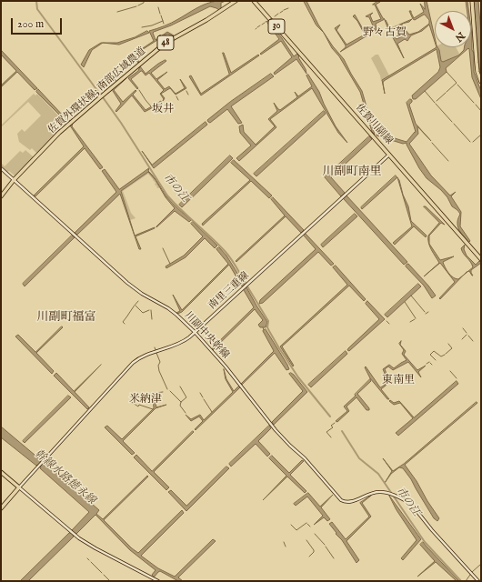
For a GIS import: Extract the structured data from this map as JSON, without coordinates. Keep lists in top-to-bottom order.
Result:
{
  "streets": {
    "main road": [
      "30",
      "48",
      "佐賀外環状線; 南部広域農道",
      "佐賀川副線"
    ],
    "street": ["南里三重線", "川副中央幹線"]
  },
  "crossings": [
    ["佐賀外環状線; 南部広域農道", "川副中央幹線"],
    ["佐賀川副線", "南里三重線"],
    ["南里三重線", "川副中央幹線"]
  ],
  "districts": [
    "野々古賀",
    "坂井",
    "川副町南里",
    "川副町福富",
    "東南里",
    "米納津"
  ],
  "water": ["市の江", "幹線水路徳永線"],
  "scale_bar": "200 m",
  "north": "bottom right"
}
